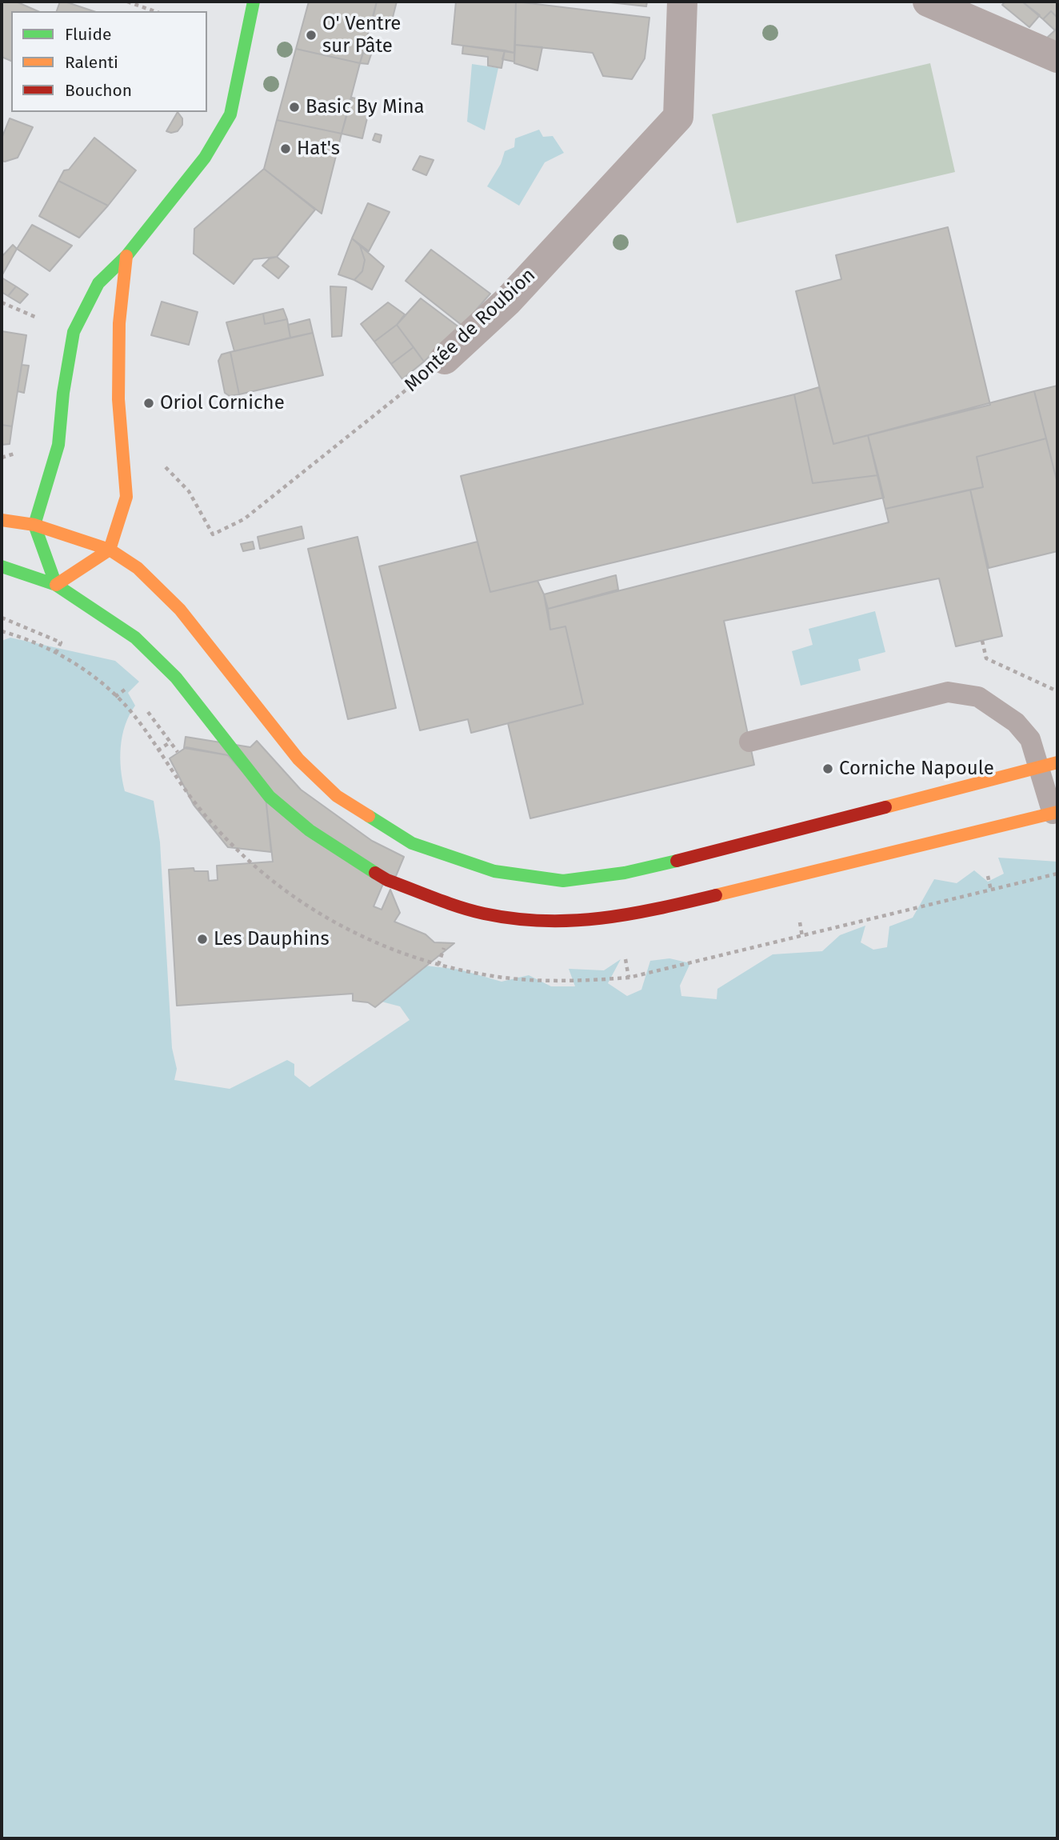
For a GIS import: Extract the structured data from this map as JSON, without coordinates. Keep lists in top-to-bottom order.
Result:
{
  "streets": {
    "street": ["Montée de Roubion"]
  },
  "places": [
    "O' Ventre sur Pâte",
    "Basic By Mina",
    "Hat's",
    "Oriol Corniche",
    "Corniche Napoule",
    "Les Dauphins"
  ],
  "legend": ["Fluide", "Ralenti", "Bouchon"]
}
